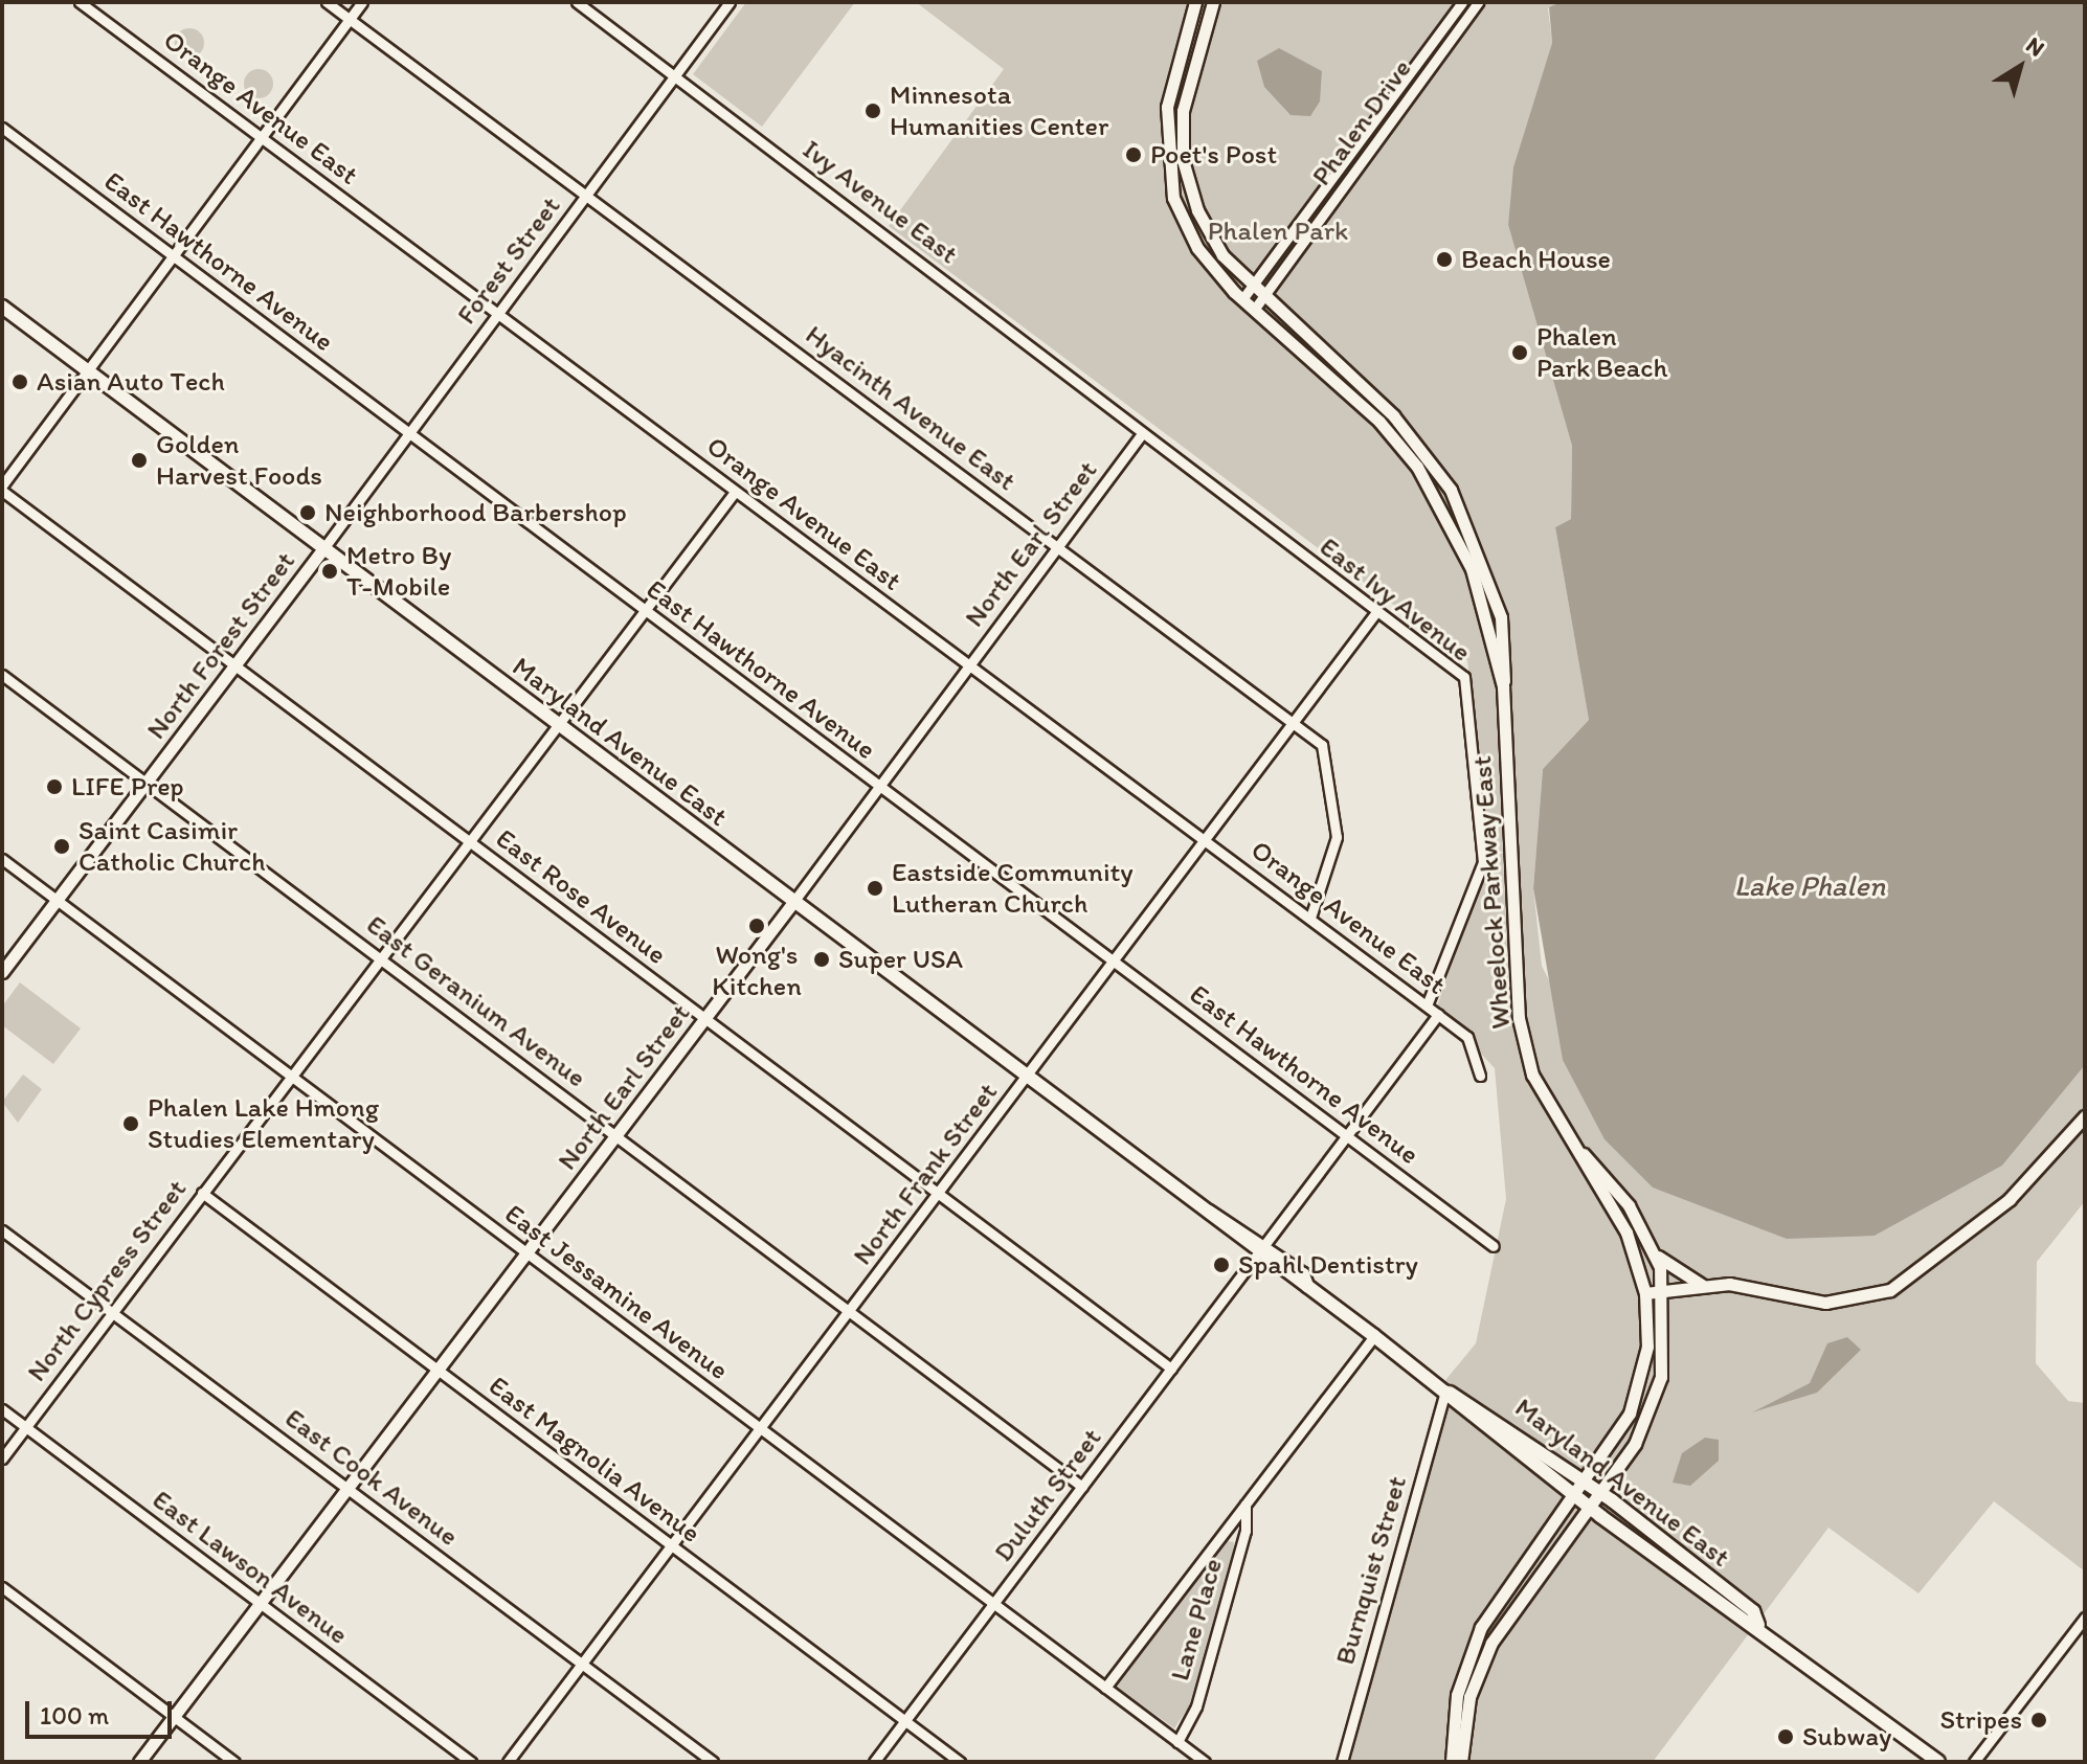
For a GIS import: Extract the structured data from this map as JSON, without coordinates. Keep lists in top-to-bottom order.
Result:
{
  "streets": {
    "main road": ["Maryland Avenue East"],
    "street": [
      "Orange Avenue East",
      "Phalen Drive",
      "Ivy Avenue East",
      "Forest Street",
      "East Hawthorne Avenue",
      "Hyacinth Avenue East",
      "North Earl Street",
      "East Ivy Avenue",
      "North Forest Street",
      "Wheelock Parkway East",
      "East Rose Avenue",
      "East Geranium Avenue",
      "North Frank Street",
      "North Cypress Street",
      "East Jessamine Avenue",
      "East Magnolia Avenue",
      "East Cook Avenue",
      "Duluth Street",
      "East Lawson Avenue",
      "Burnquist Street",
      "Lane Place"
    ]
  },
  "crossings": [
    ["Orange Avenue East", "Forest Street"],
    ["Orange Avenue East", "Hyacinth Avenue East"],
    ["Orange Avenue East", "North Earl Street"],
    ["Orange Avenue East", "East Ivy Avenue"],
    ["Orange Avenue East", "North Frank Street"],
    ["Orange Avenue East", "North Cypress Street"],
    ["Orange Avenue East", "Duluth Street"],
    ["Phalen Drive", "Wheelock Parkway East"],
    ["Ivy Avenue East", "Forest Street"],
    ["Ivy Avenue East", "North Earl Street"],
    ["Ivy Avenue East", "East Ivy Avenue"],
    ["Forest Street", "East Hawthorne Avenue"],
    ["Forest Street", "Hyacinth Avenue East"],
    ["Forest Street", "North Forest Street"],
    ["Forest Street", "Maryland Avenue East"],
    ["East Hawthorne Avenue", "North Earl Street"],
    ["East Hawthorne Avenue", "North Frank Street"],
    ["East Hawthorne Avenue", "North Cypress Street"],
    ["East Hawthorne Avenue", "Duluth Street"],
    ["Hyacinth Avenue East", "North Earl Street"],
    ["Hyacinth Avenue East", "North Frank Street"],
    ["North Earl Street", "East Ivy Avenue"],
    ["North Earl Street", "Maryland Avenue East"],
    ["North Earl Street", "East Rose Avenue"],
    ["North Earl Street", "East Geranium Avenue"],
    ["North Earl Street", "East Jessamine Avenue"],
    ["North Earl Street", "East Magnolia Avenue"],
    ["North Earl Street", "East Cook Avenue"],
    ["North Earl Street", "East Lawson Avenue"],
    ["East Ivy Avenue", "North Frank Street"],
    ["North Forest Street", "Maryland Avenue East"],
    ["North Forest Street", "East Rose Avenue"],
    ["North Forest Street", "East Geranium Avenue"],
    ["North Forest Street", "East Jessamine Avenue"],
    ["Maryland Avenue East", "Wheelock Parkway East"],
    ["Maryland Avenue East", "North Frank Street"],
    ["Maryland Avenue East", "North Cypress Street"],
    ["Maryland Avenue East", "Duluth Street"],
    ["Maryland Avenue East", "Burnquist Street"],
    ["Maryland Avenue East", "Lane Place"],
    ["East Rose Avenue", "North Frank Street"],
    ["East Rose Avenue", "North Cypress Street"],
    ["East Rose Avenue", "Duluth Street"],
    ["East Geranium Avenue", "North Frank Street"],
    ["East Geranium Avenue", "North Cypress Street"],
    ["East Geranium Avenue", "Duluth Street"],
    ["North Frank Street", "East Jessamine Avenue"],
    ["North Frank Street", "East Magnolia Avenue"],
    ["North Frank Street", "East Cook Avenue"],
    ["North Cypress Street", "East Jessamine Avenue"],
    ["North Cypress Street", "East Magnolia Avenue"],
    ["North Cypress Street", "East Cook Avenue"],
    ["North Cypress Street", "East Lawson Avenue"],
    ["East Jessamine Avenue", "Duluth Street"],
    ["East Jessamine Avenue", "Lane Place"],
    ["East Magnolia Avenue", "Duluth Street"]
  ],
  "water": ["Lake Phalen"],
  "parks": ["Phalen Park"],
  "places": [
    "Minnesota Humanities Center",
    "Poet's Post",
    "Beach House",
    "Phalen Park Beach",
    "Asian Auto Tech",
    "Golden Harvest Foods",
    "Neighborhood Barbershop",
    "Metro By T-Mobile",
    "LIFE Prep",
    "Saint Casimir Catholic Church",
    "Eastside Community Lutheran Church",
    "Wong's Kitchen",
    "Super USA",
    "Phalen Lake Hmong Studies Elementary",
    "Spahl Dentistry",
    "Stripes",
    "Subway"
  ],
  "scale_bar": "100 m",
  "north": "top right"
}
